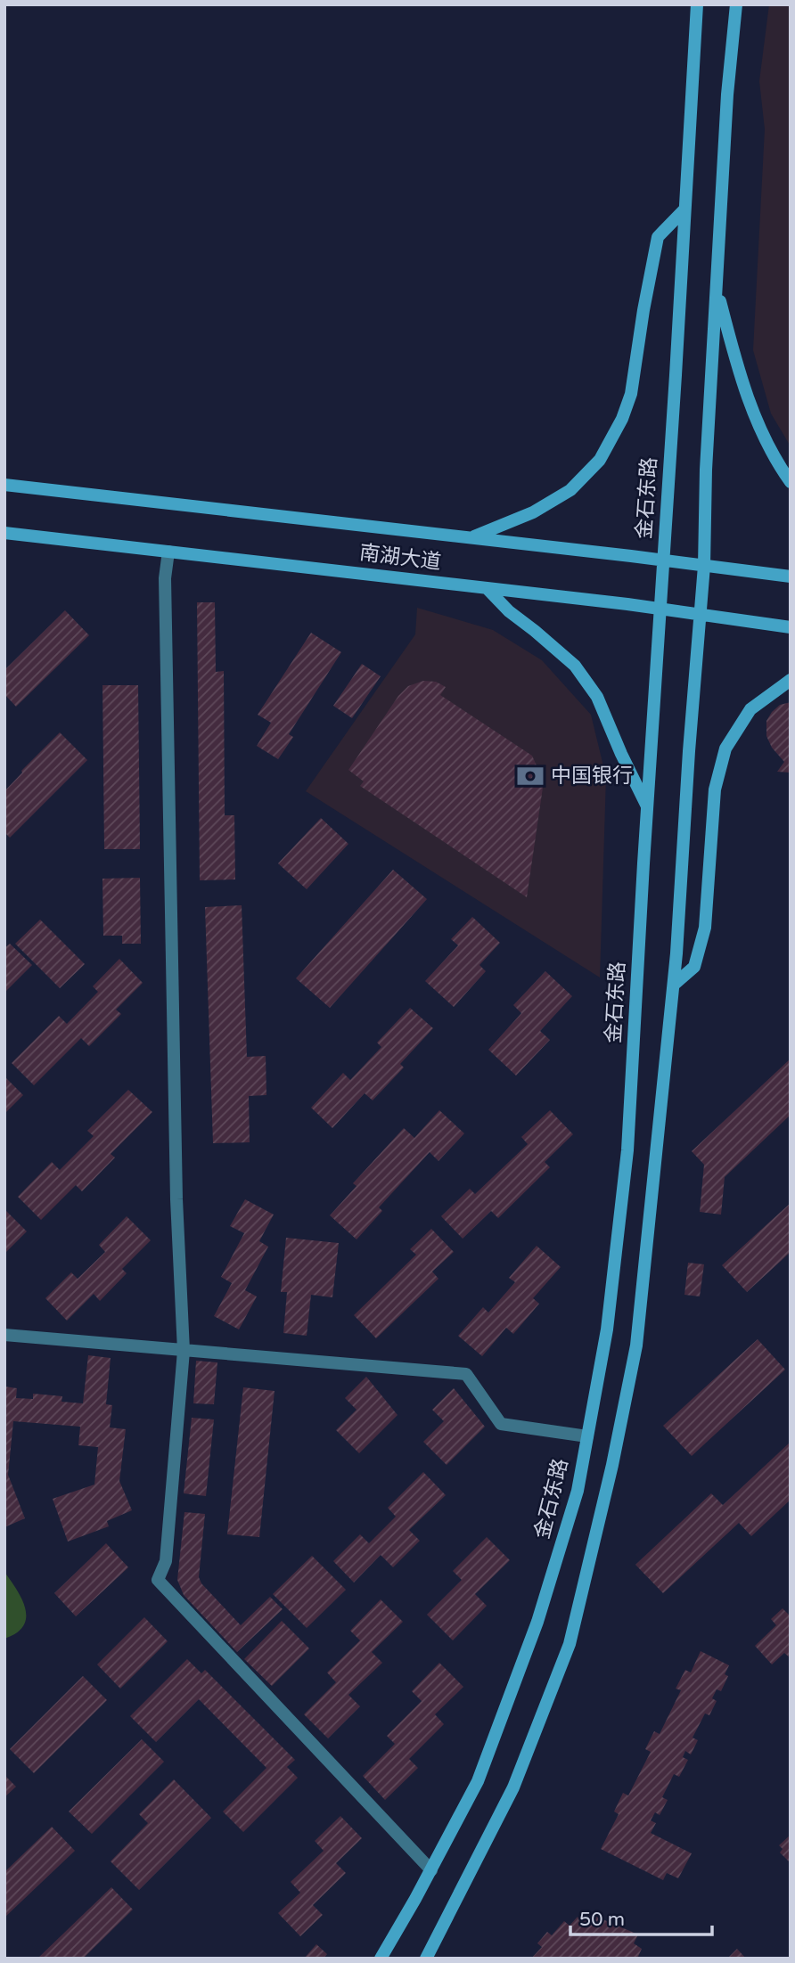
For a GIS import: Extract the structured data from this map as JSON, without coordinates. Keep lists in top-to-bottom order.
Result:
{
  "streets": {
    "main road": ["金石东路", "南湖大道"]
  },
  "crossings": [
    ["金石东路", "南湖大道"]
  ],
  "places": {
    "bank": ["中国银行"]
  },
  "scale_bar": "50 m"
}
